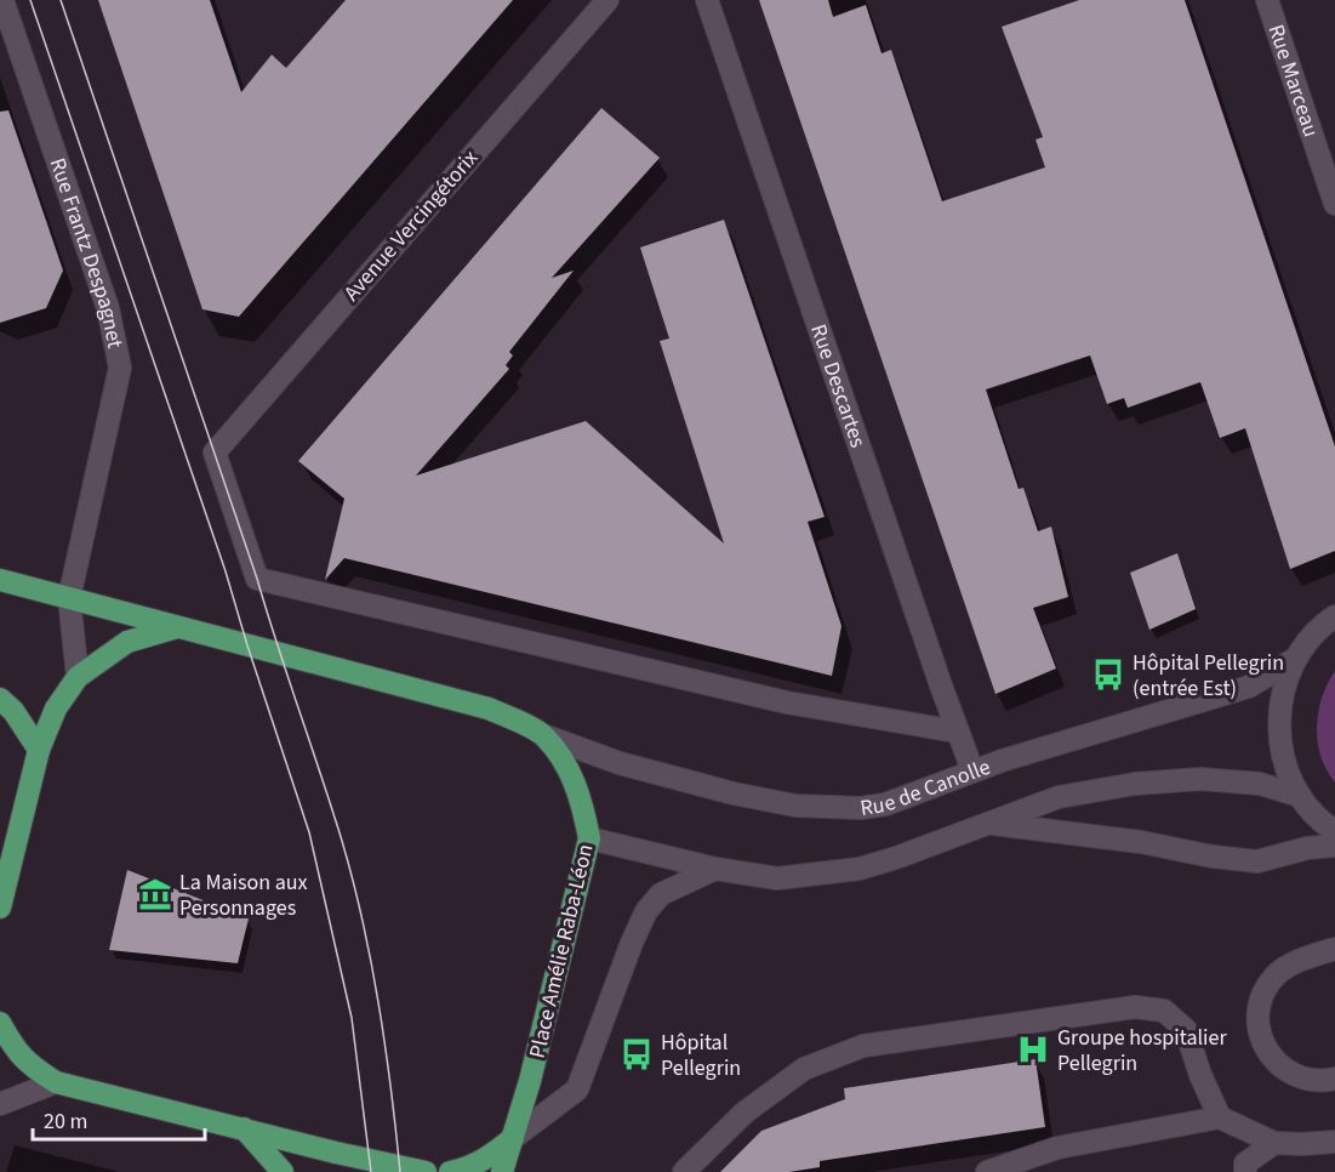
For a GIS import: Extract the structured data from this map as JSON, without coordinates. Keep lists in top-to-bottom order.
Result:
{
  "streets": {
    "main road": ["Place Amélie Raba-Léon"],
    "street": [
      "Rue Marceau",
      "Avenue Vercingétorix",
      "Rue Frantz Despagnet",
      "Rue Descartes",
      "Rue de Canolle"
    ]
  },
  "crossings": [
    ["Avenue Vercingétorix", "Rue de Canolle"],
    ["Rue Frantz Despagnet", "Place Amélie Raba-Léon"],
    ["Rue Descartes", "Rue de Canolle"],
    ["Rue de Canolle", "Place Amélie Raba-Léon"]
  ],
  "places": {
    "bus stop": ["Hôpital Pellegrin (entrée Est)", "Hôpital Pellegrin"],
    "museum": ["La Maison aux Personnages"],
    "hospital": ["Groupe hospitalier Pellegrin"]
  },
  "scale_bar": "20 m"
}
